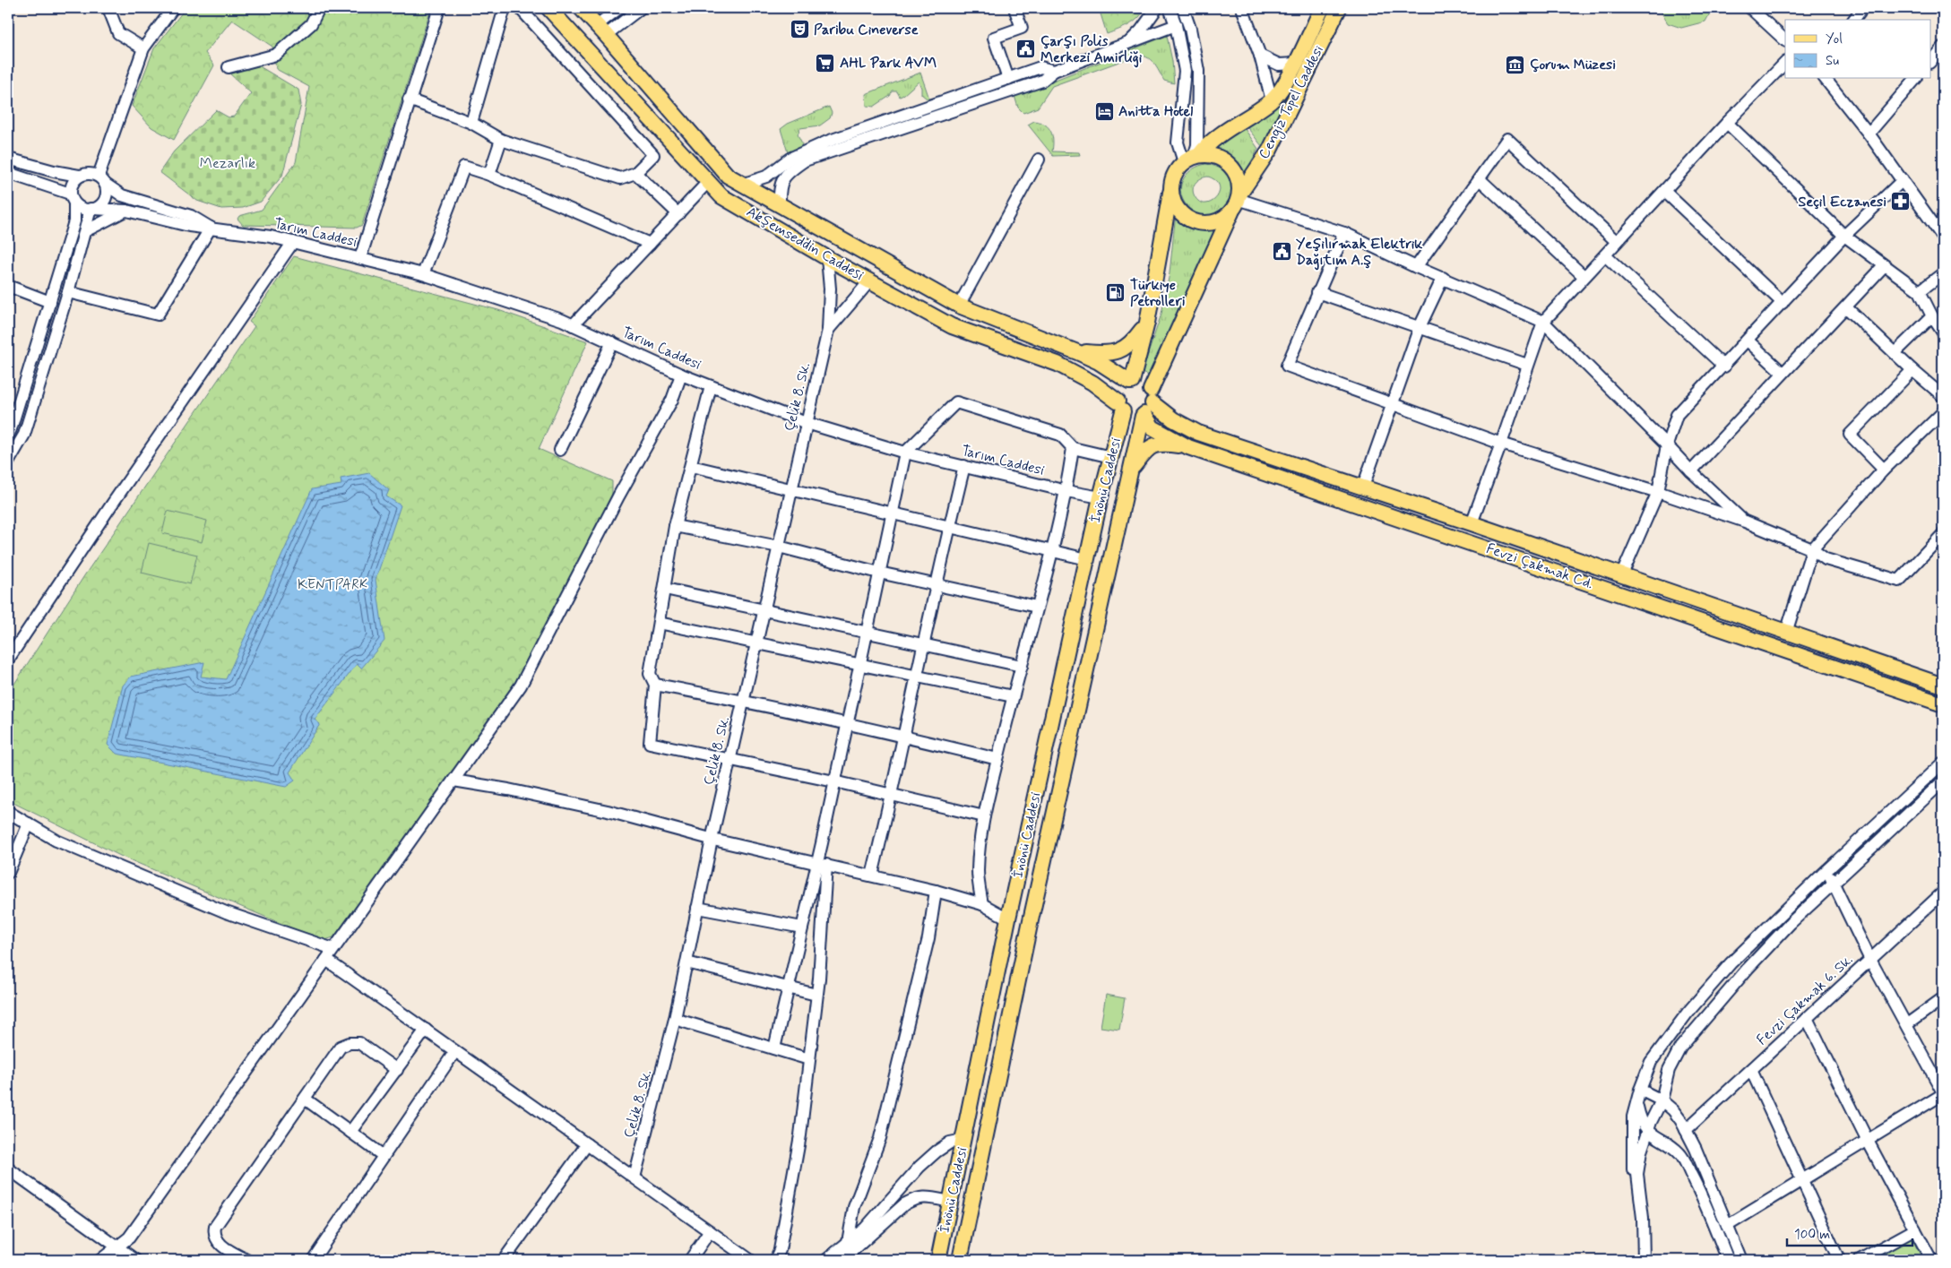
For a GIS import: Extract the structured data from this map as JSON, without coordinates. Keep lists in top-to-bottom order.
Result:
{
  "streets": {
    "main road": [
      "Cengiz Topel Caddesi",
      "Akşemseddin Caddesi",
      "İnönü Caddesi",
      "Fevzi Çakmak Cd."
    ],
    "street": ["Tarım Caddesi", "Çelik 8. Sk.", "Fevzi Çakmak 6. Sk."]
  },
  "crossings": [
    ["Cengiz Topel Caddesi", "İnönü Caddesi"],
    ["Tarım Caddesi", "Çelik 8. Sk."],
    ["Tarım Caddesi", "İnönü Caddesi"],
    ["Akşemseddin Caddesi", "Çelik 8. Sk."],
    ["Akşemseddin Caddesi", "İnönü Caddesi"],
    ["Akşemseddin Caddesi", "Fevzi Çakmak Cd."],
    ["İnönü Caddesi", "Fevzi Çakmak Cd."]
  ],
  "parks": ["Mezarlık", "KENTPARK"],
  "places": {
    "theatre": ["Paribu Cineverse"],
    "public building": ["Çarşı Polis Merkezi Amirliği", "Yeşilırmak Elektrik Dağıtım A.Ş"],
    "supermarket": ["AHL Park AVM"],
    "museum": ["Çorum Müzesi"],
    "hotel": ["Anitta Hotel"],
    "pharmacy": ["Seçil Eczanesi"],
    "fuel station": ["Türkiye Petrolleri"]
  },
  "legend": ["Yol", "Su"],
  "scale_bar": "100 m"
}
